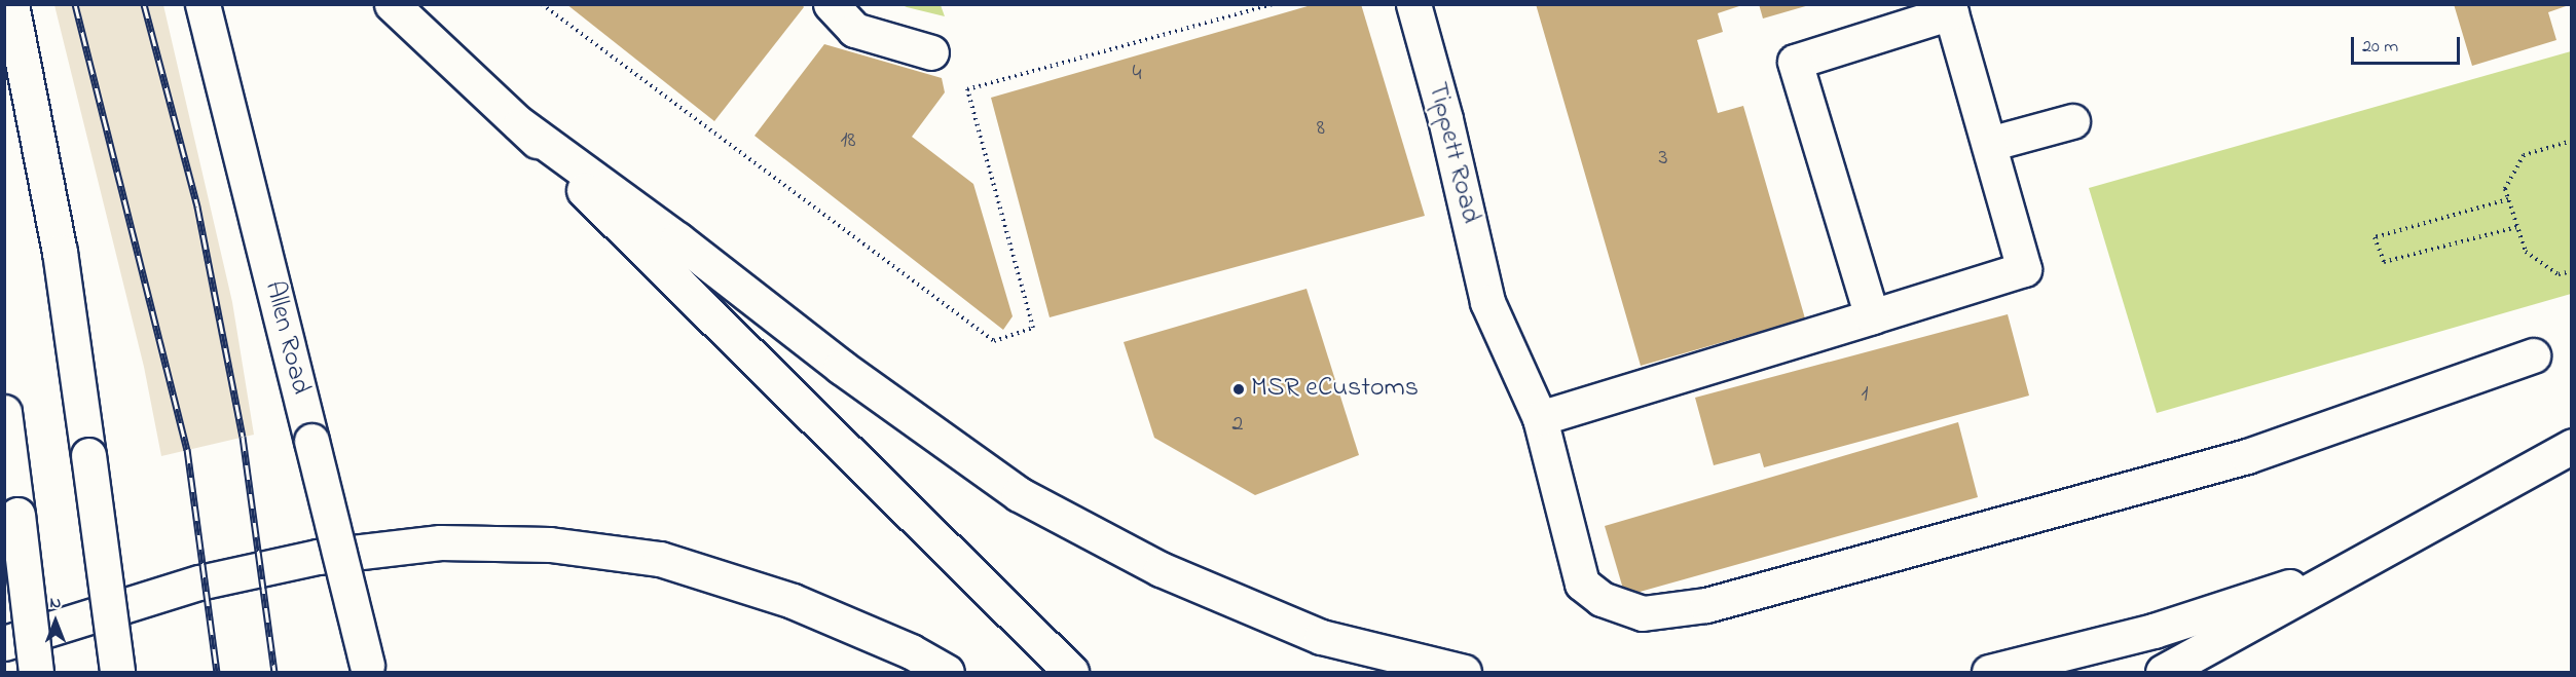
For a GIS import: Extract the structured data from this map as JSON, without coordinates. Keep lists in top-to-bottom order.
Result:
{
  "streets": {
    "main road": ["Tippett Road", "Allen Road"]
  },
  "places": ["MSR eCustoms"],
  "house_numbers": [
    "4",
    "8",
    "18",
    "3",
    "1",
    "2"
  ],
  "scale_bar": "20 m",
  "north": "top"
}
